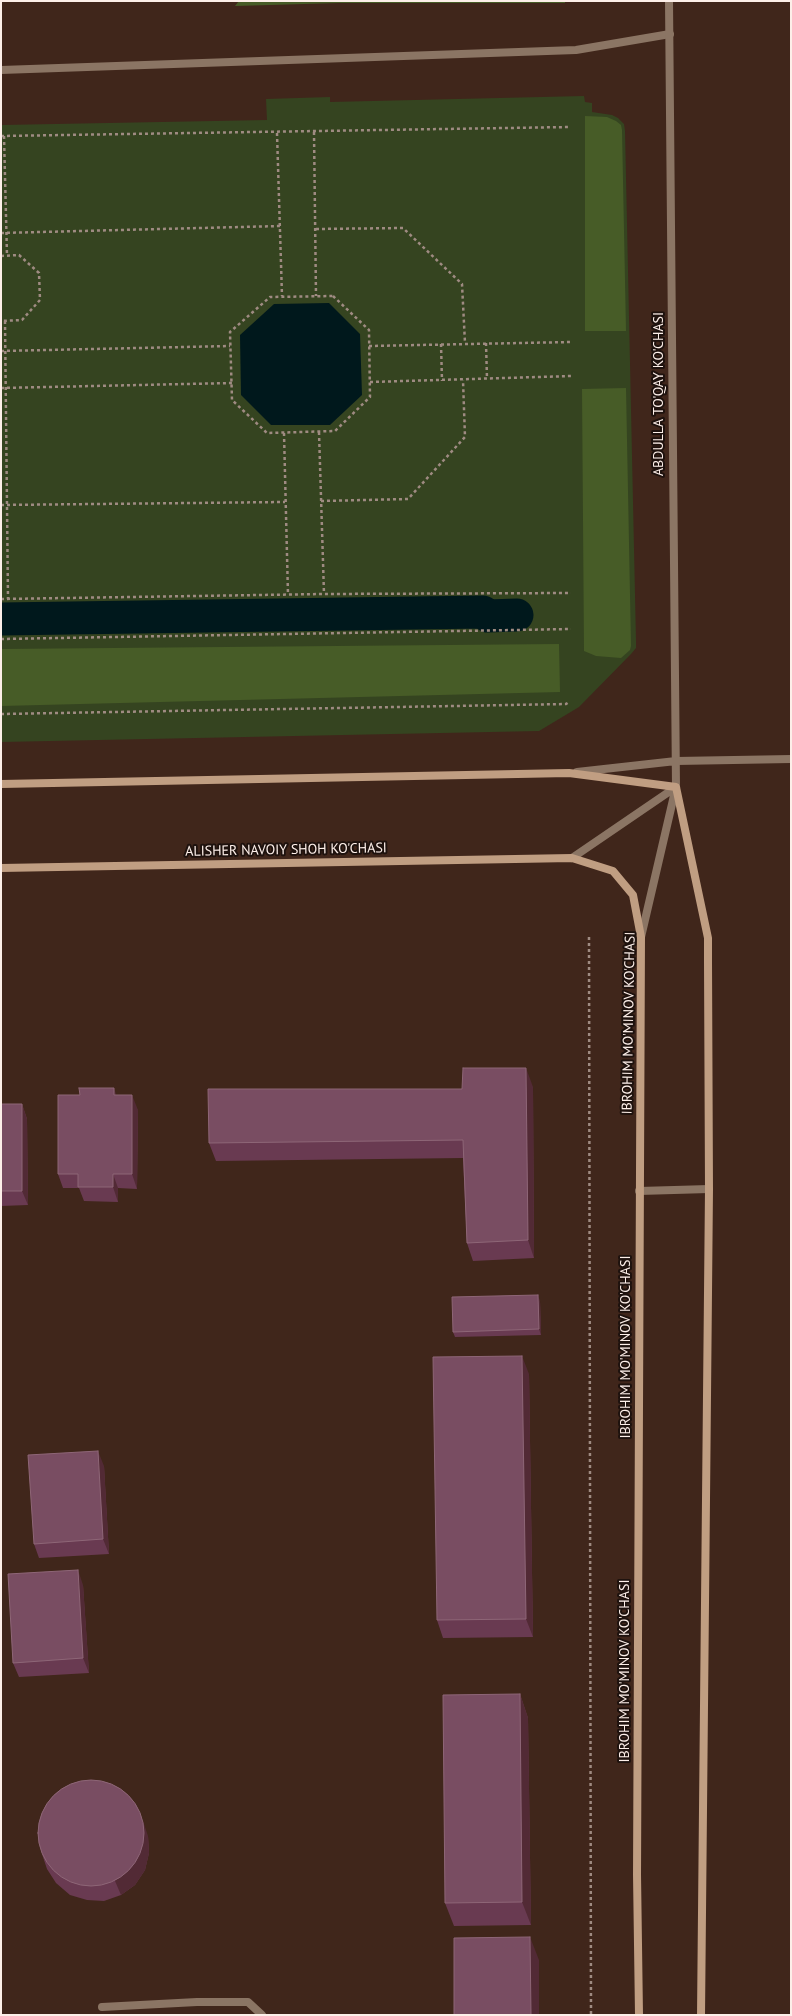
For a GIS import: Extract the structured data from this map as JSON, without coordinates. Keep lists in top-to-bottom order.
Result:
{
  "streets": {
    "main road": ["ALISHER NAVOIY SHOH KO'CHASI", "IBROHIM MO'MINOV KO'CHASI"],
    "street": ["ABDULLA TO'QAY KO'CHASI"]
  },
  "crossings": [
    ["ABDULLA TO'QAY KO'CHASI", "IBROHIM MO'MINOV KO'CHASI"],
    ["ALISHER NAVOIY SHOH KO'CHASI", "IBROHIM MO'MINOV KO'CHASI"]
  ]
}
